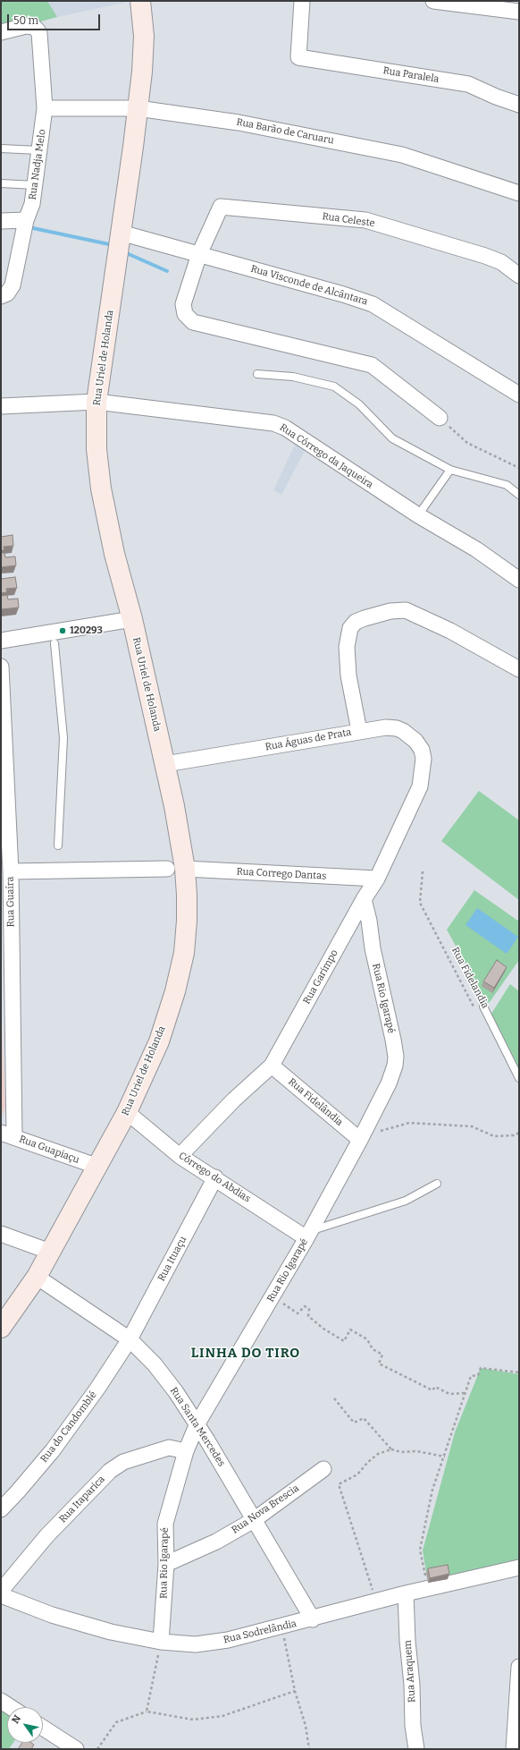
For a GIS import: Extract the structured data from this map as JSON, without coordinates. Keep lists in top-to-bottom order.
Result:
{
  "streets": {
    "main road": ["Rua Uriel de Holanda"],
    "street": [
      "Rua Paralela",
      "Rua Barão de Caruaru",
      "Rua Nadja Melo",
      "Rua Celeste",
      "Rua Visconde de Alcântara",
      "Rua Córrego da Jaqueira",
      "Rua Águas de Prata",
      "Rua Corrego Dantas",
      "Rua Guaíra",
      "Rua Garimpo",
      "Rua Rio Igarapé",
      "Rua Fidelândia",
      "Rua Guapiaçu",
      "Córrego do Abdias",
      "Rua Ituaçu",
      "Rua do Candomblé",
      "Rua Santa Mercedes",
      "Rua Itaparica",
      "Rua Nova Brescia",
      "Rua Sodrelândia",
      "Rua Araquem"
    ],
    "lane": ["Rua Fidelandia"]
  },
  "crossings": [
    ["Rua Barão de Caruaru", "Rua Nadja Melo"],
    ["Rua Barão de Caruaru", "Rua Uriel de Holanda"],
    ["Rua Celeste", "Rua Visconde de Alcântara"],
    ["Rua Visconde de Alcântara", "Rua Uriel de Holanda"],
    ["Rua Uriel de Holanda", "Rua Córrego da Jaqueira"],
    ["Rua Uriel de Holanda", "Rua Águas de Prata"],
    ["Rua Uriel de Holanda", "Rua Corrego Dantas"],
    ["Rua Uriel de Holanda", "Rua Guapiaçu"],
    ["Rua Uriel de Holanda", "Córrego do Abdias"],
    ["Rua Uriel de Holanda", "Rua Santa Mercedes"],
    ["Rua Águas de Prata", "Rua Garimpo"],
    ["Rua Corrego Dantas", "Rua Guaíra"],
    ["Rua Corrego Dantas", "Rua Garimpo"],
    ["Rua Guaíra", "Rua Guapiaçu"],
    ["Rua Garimpo", "Rua Rio Igarapé"],
    ["Rua Garimpo", "Rua Fidelândia"],
    ["Rua Garimpo", "Córrego do Abdias"],
    ["Rua Rio Igarapé", "Rua Fidelândia"],
    ["Rua Rio Igarapé", "Córrego do Abdias"],
    ["Rua Rio Igarapé", "Rua Santa Mercedes"],
    ["Rua Rio Igarapé", "Rua Itaparica"],
    ["Rua Rio Igarapé", "Rua Nova Brescia"],
    ["Rua Rio Igarapé", "Rua Sodrelândia"],
    ["Córrego do Abdias", "Rua Ituaçu"],
    ["Rua Ituaçu", "Rua do Candomblé"],
    ["Rua Ituaçu", "Rua Santa Mercedes"],
    ["Rua do Candomblé", "Rua Santa Mercedes"],
    ["Rua Santa Mercedes", "Rua Nova Brescia"],
    ["Rua Santa Mercedes", "Rua Sodrelândia"],
    ["Rua Sodrelândia", "Rua Araquem"]
  ],
  "districts": ["LINHA DO TIRO"],
  "places": ["120293"],
  "scale_bar": "50 m",
  "north": "top left"
}
